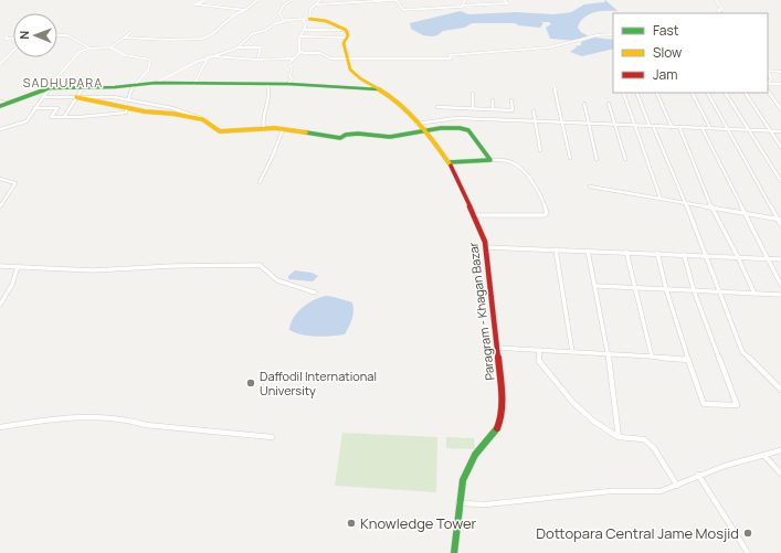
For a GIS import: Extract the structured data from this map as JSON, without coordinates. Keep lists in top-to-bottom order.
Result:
{
  "streets": {
    "street": ["Paragram - Khagan Bazar"]
  },
  "districts": ["SADHUPARA"],
  "places": ["Daffodil International University", "Knowledge Tower", "Dottopara Central Jame Mosjid"],
  "legend": ["Fast", "Slow", "Jam"],
  "north": "left"
}
